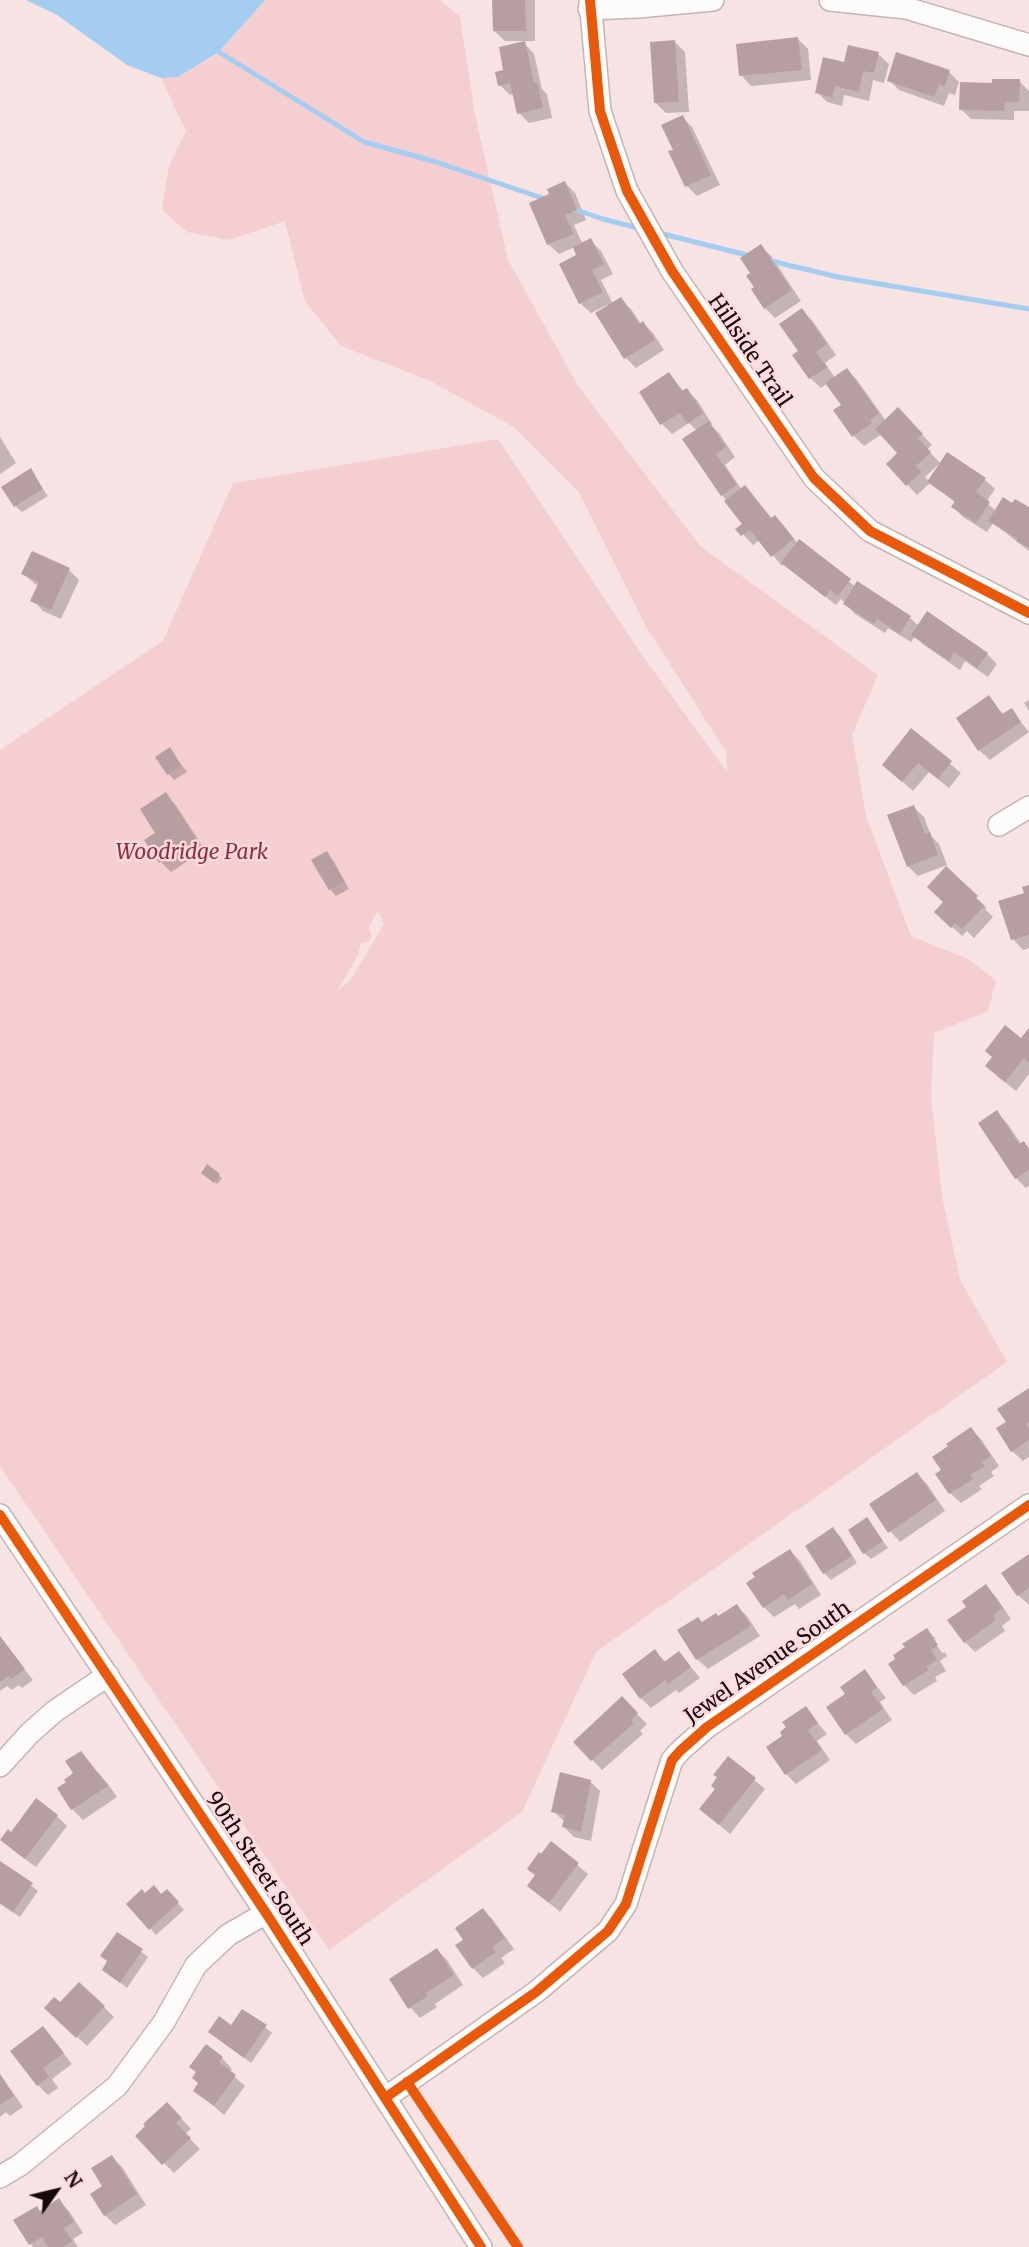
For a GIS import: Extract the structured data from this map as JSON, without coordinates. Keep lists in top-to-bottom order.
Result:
{
  "streets": {
    "street": ["Hillside Trail", "Jewel Avenue South", "90th Street South"]
  },
  "crossings": [
    ["Jewel Avenue South", "90th Street South"]
  ],
  "parks": ["Woodridge Park"],
  "north": "top right"
}
